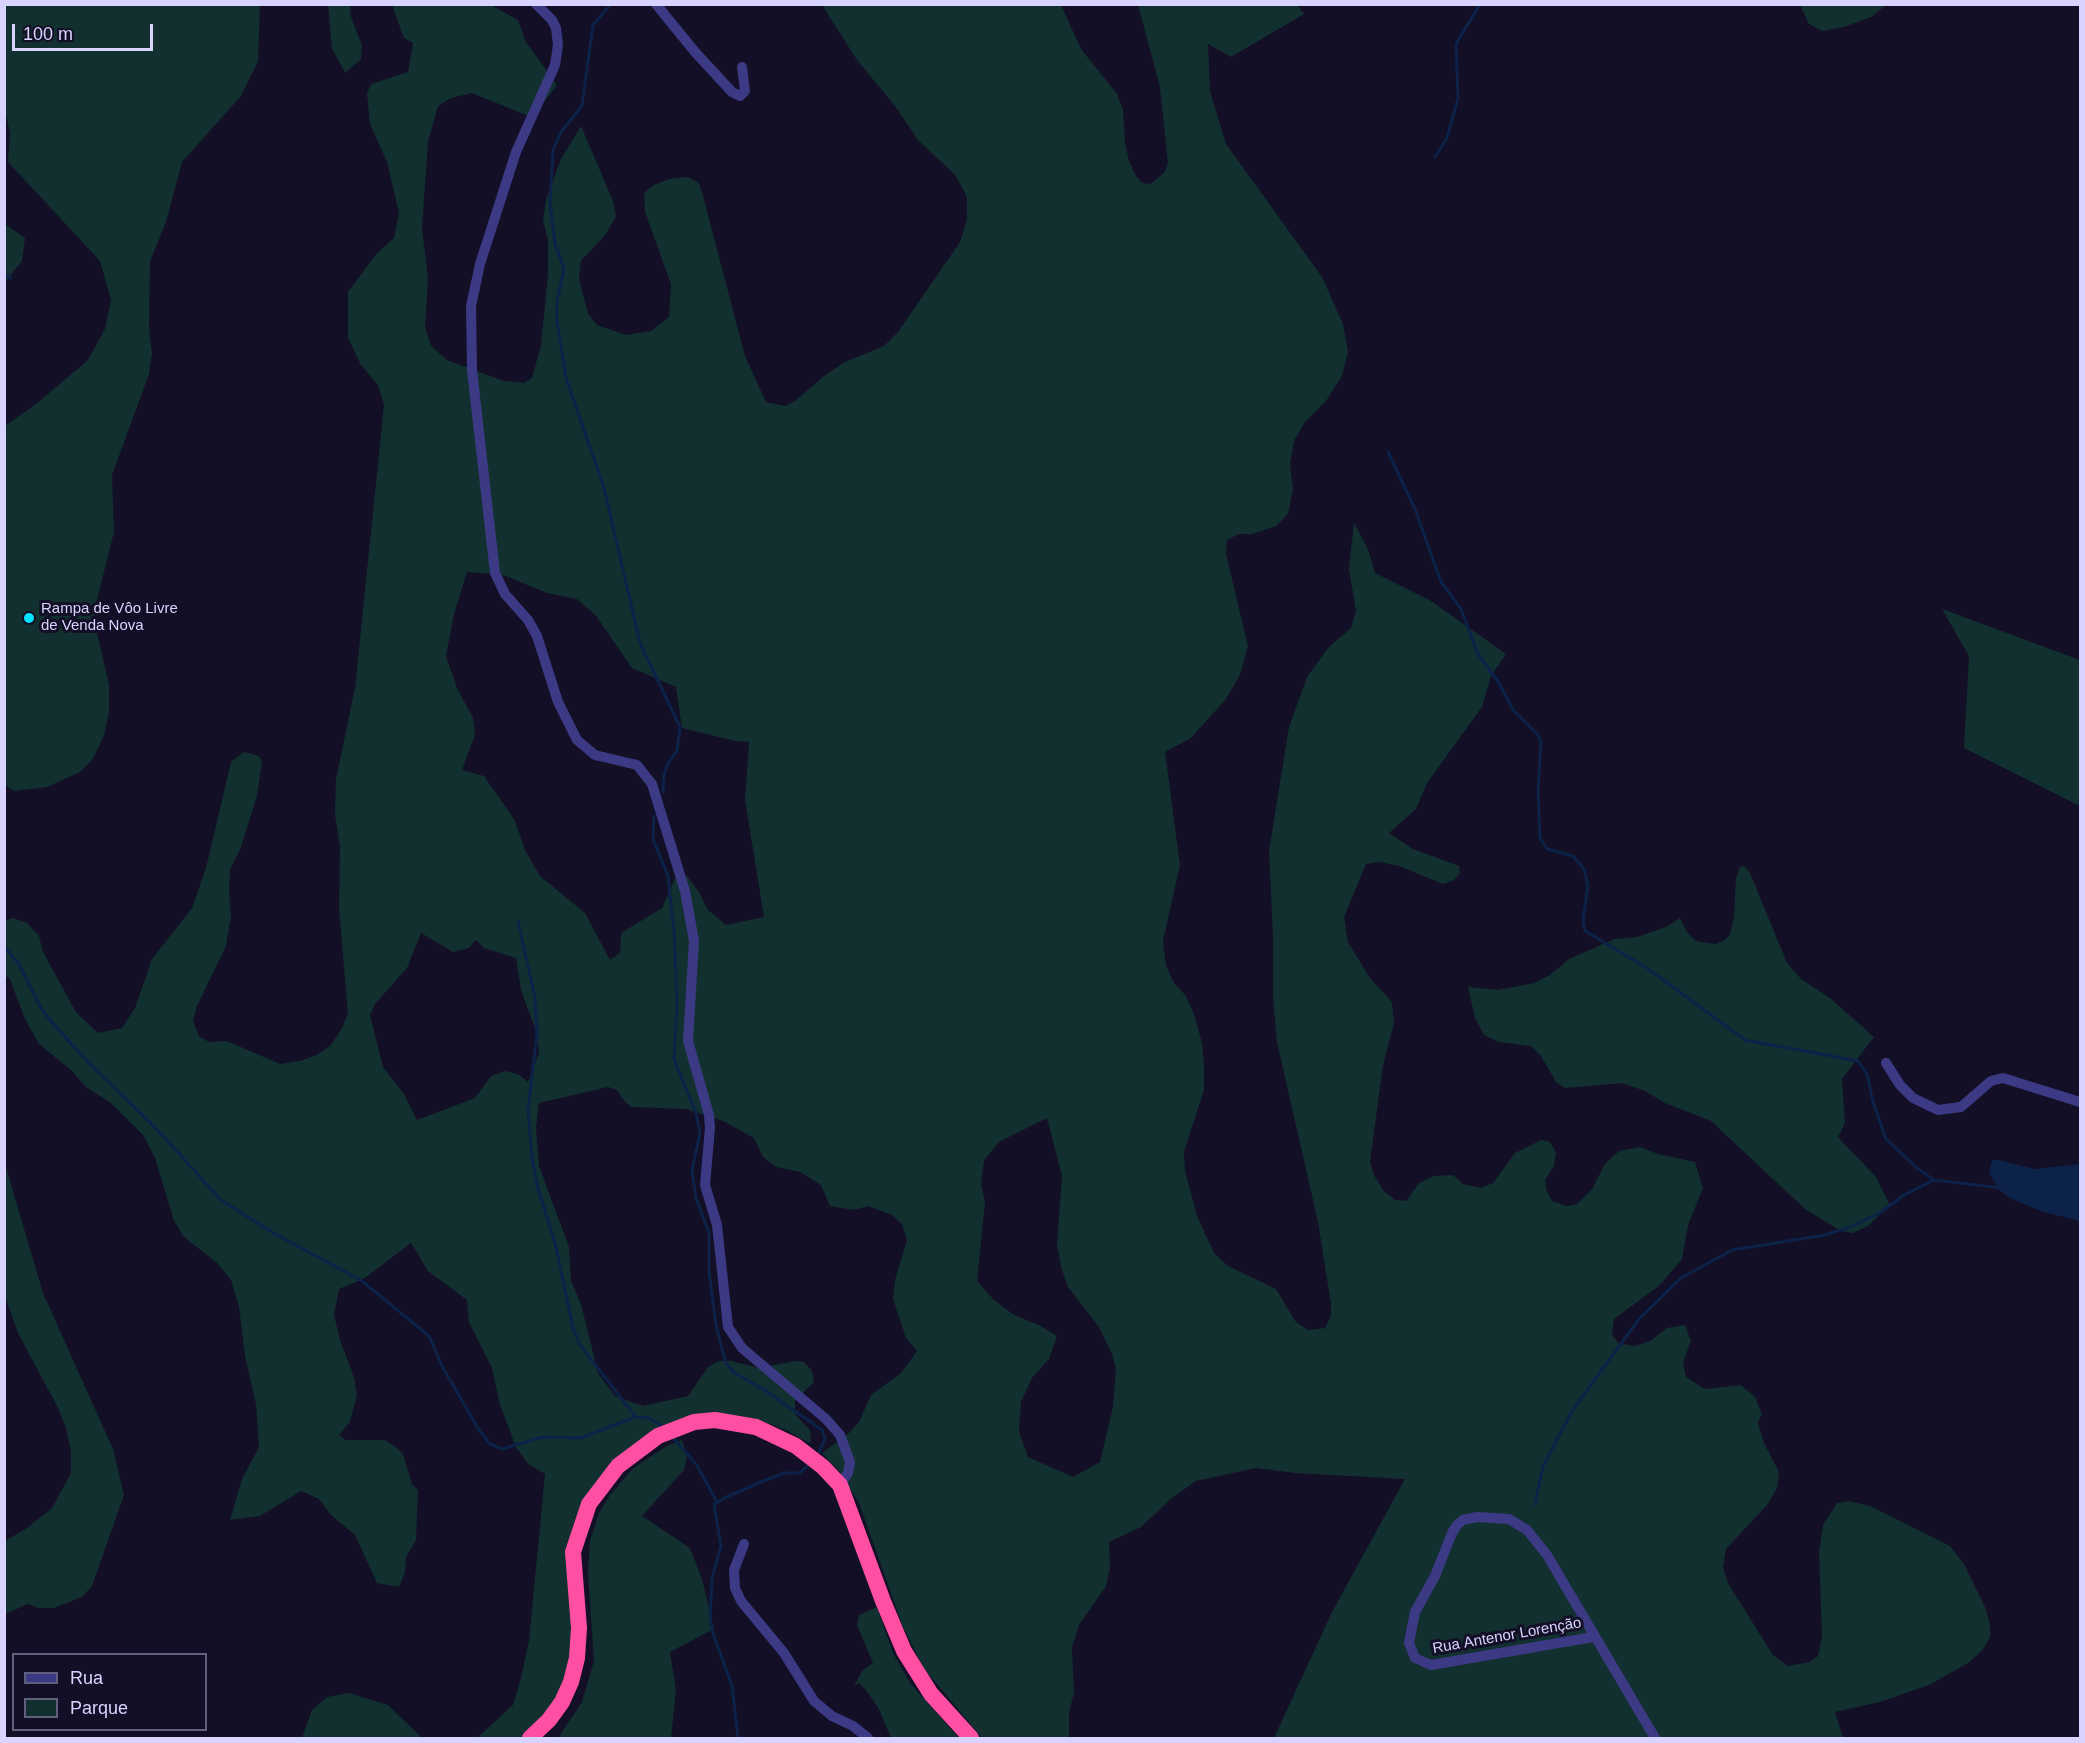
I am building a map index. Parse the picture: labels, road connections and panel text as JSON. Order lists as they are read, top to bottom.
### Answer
{
  "streets": {
    "street": ["Rua Antenor Lorenção"]
  },
  "places": ["Rampa de Vôo Livre de Venda Nova"],
  "legend": ["Rua", "Parque"],
  "scale_bar": "100 m"
}
